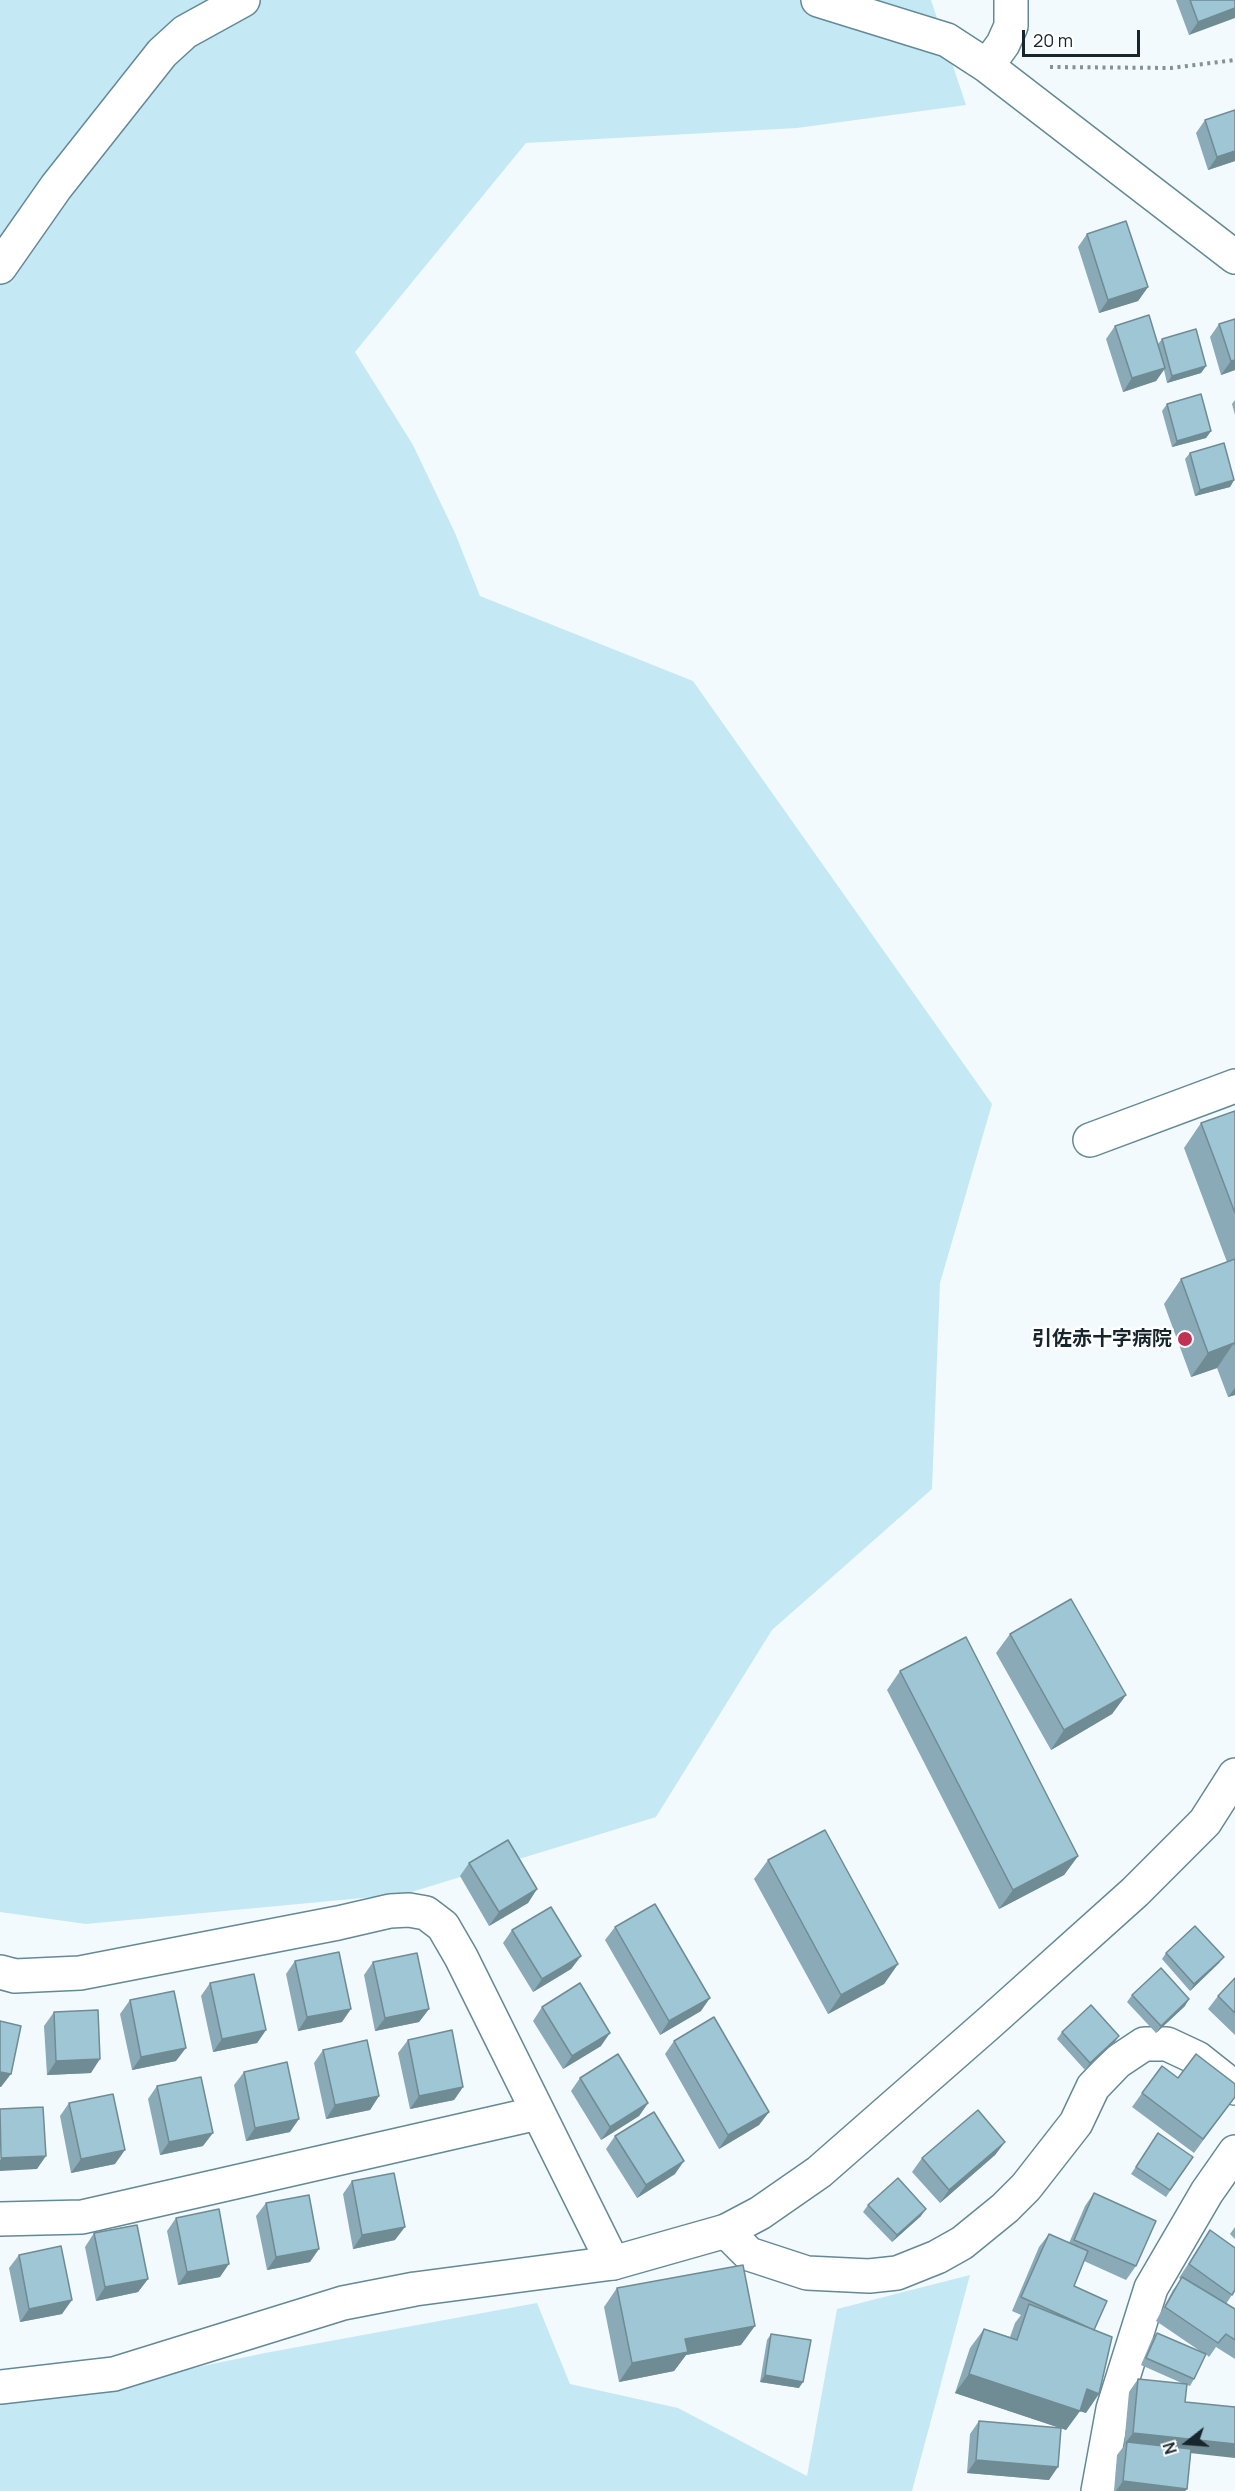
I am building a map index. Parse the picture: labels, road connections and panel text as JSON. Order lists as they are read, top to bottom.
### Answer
{
  "places": ["引佐赤十字病院"],
  "scale_bar": "20 m",
  "north": "left"
}
